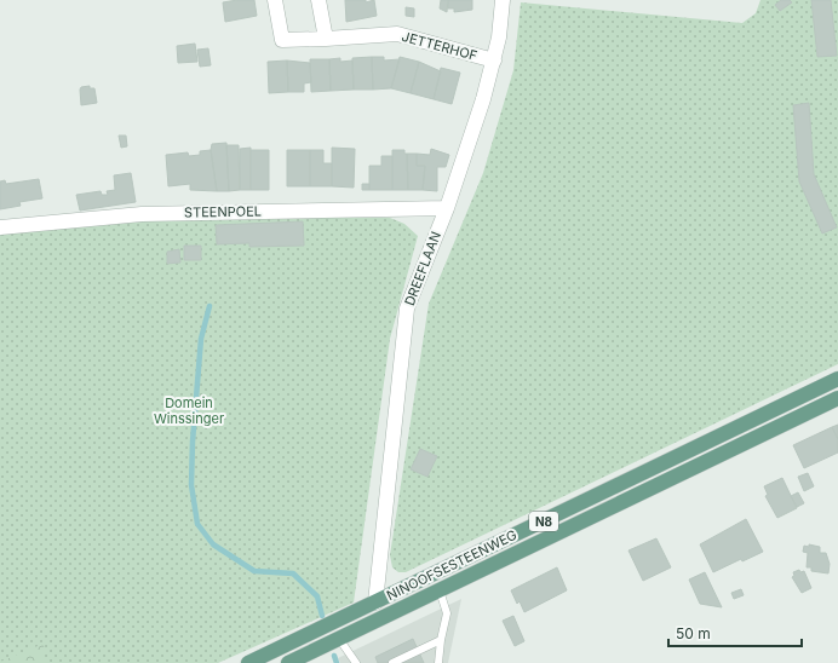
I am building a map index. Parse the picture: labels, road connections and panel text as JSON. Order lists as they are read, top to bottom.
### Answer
{
  "streets": {
    "main road": ["N8", "NINOOFSESTEENWEG"],
    "street": ["JETTERHOF", "STEENPOEL", "DREEFLAAN"]
  },
  "crossings": [
    ["JETTERHOF", "DREEFLAAN"],
    ["STEENPOEL", "DREEFLAAN"],
    ["DREEFLAAN", "NINOOFSESTEENWEG"]
  ],
  "parks": ["Domein Winssinger"],
  "scale_bar": "50 m"
}
